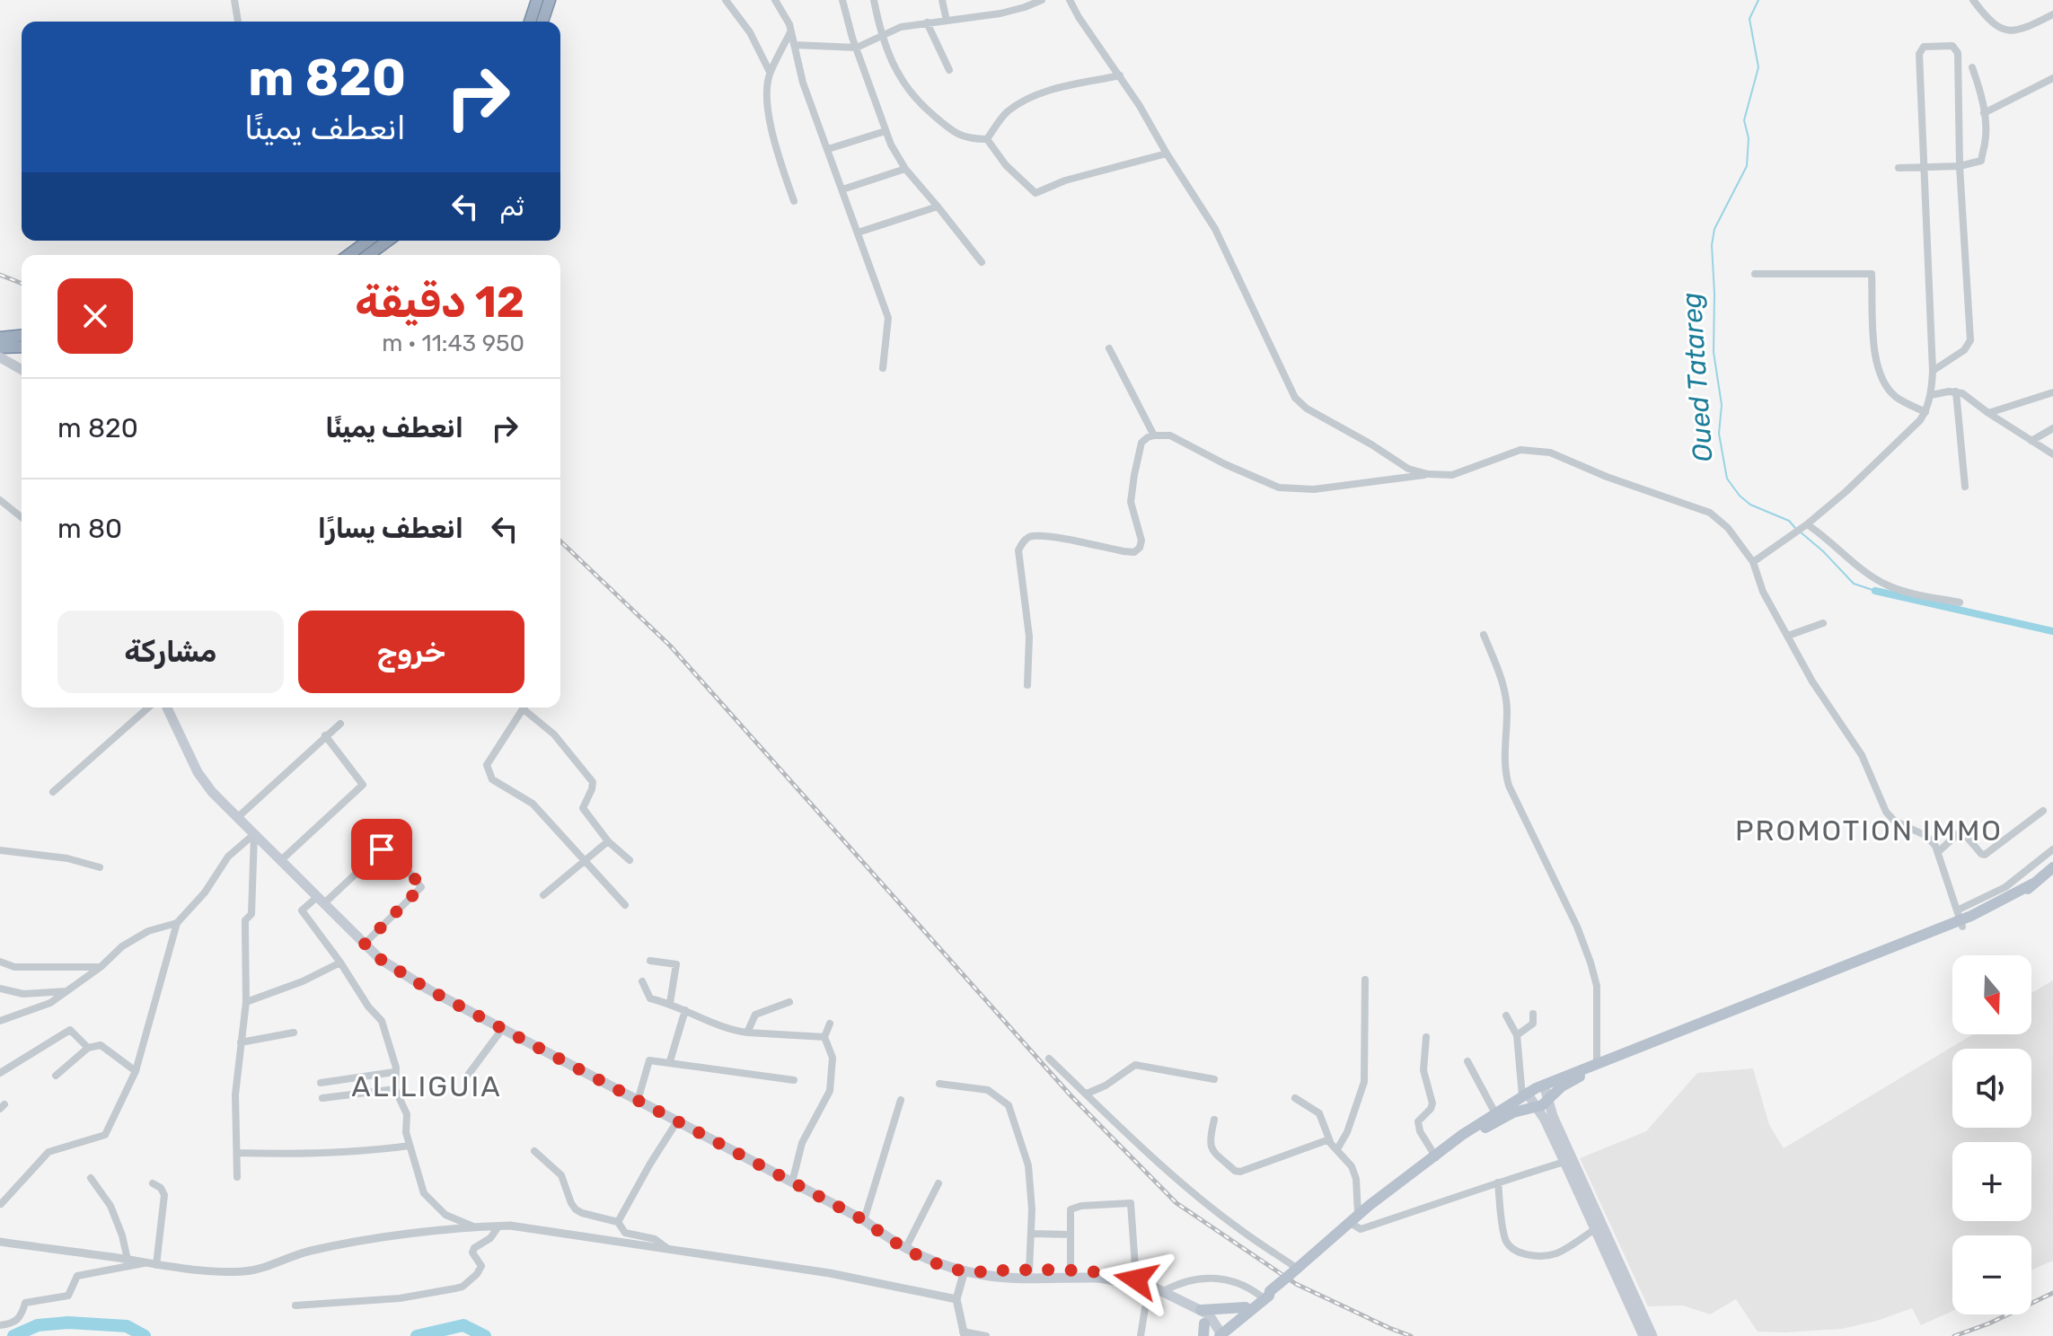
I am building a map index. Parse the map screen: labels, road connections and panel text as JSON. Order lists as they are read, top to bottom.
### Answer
{
  "districts": ["PROMOTION IMMO", "ALILIGUIA"],
  "water": ["Oued Tatareg"],
  "north": "bottom",
  "page": {
    "turn": ["820 m", "انعطف يمينًا"],
    "then": "ثم",
    "heading": ["12 دقيقة", "950 m · 11:43"],
    "list": [
      {
        "name": "انعطف يمينًا",
        "value": "820 m"
      },
      {
        "name": "انعطف يسارًا",
        "value": "80 m"
      }
    ],
    "buttons": ["خروج", "مشاركة"],
    "map_buttons": ["+", "−"]
  }
}
